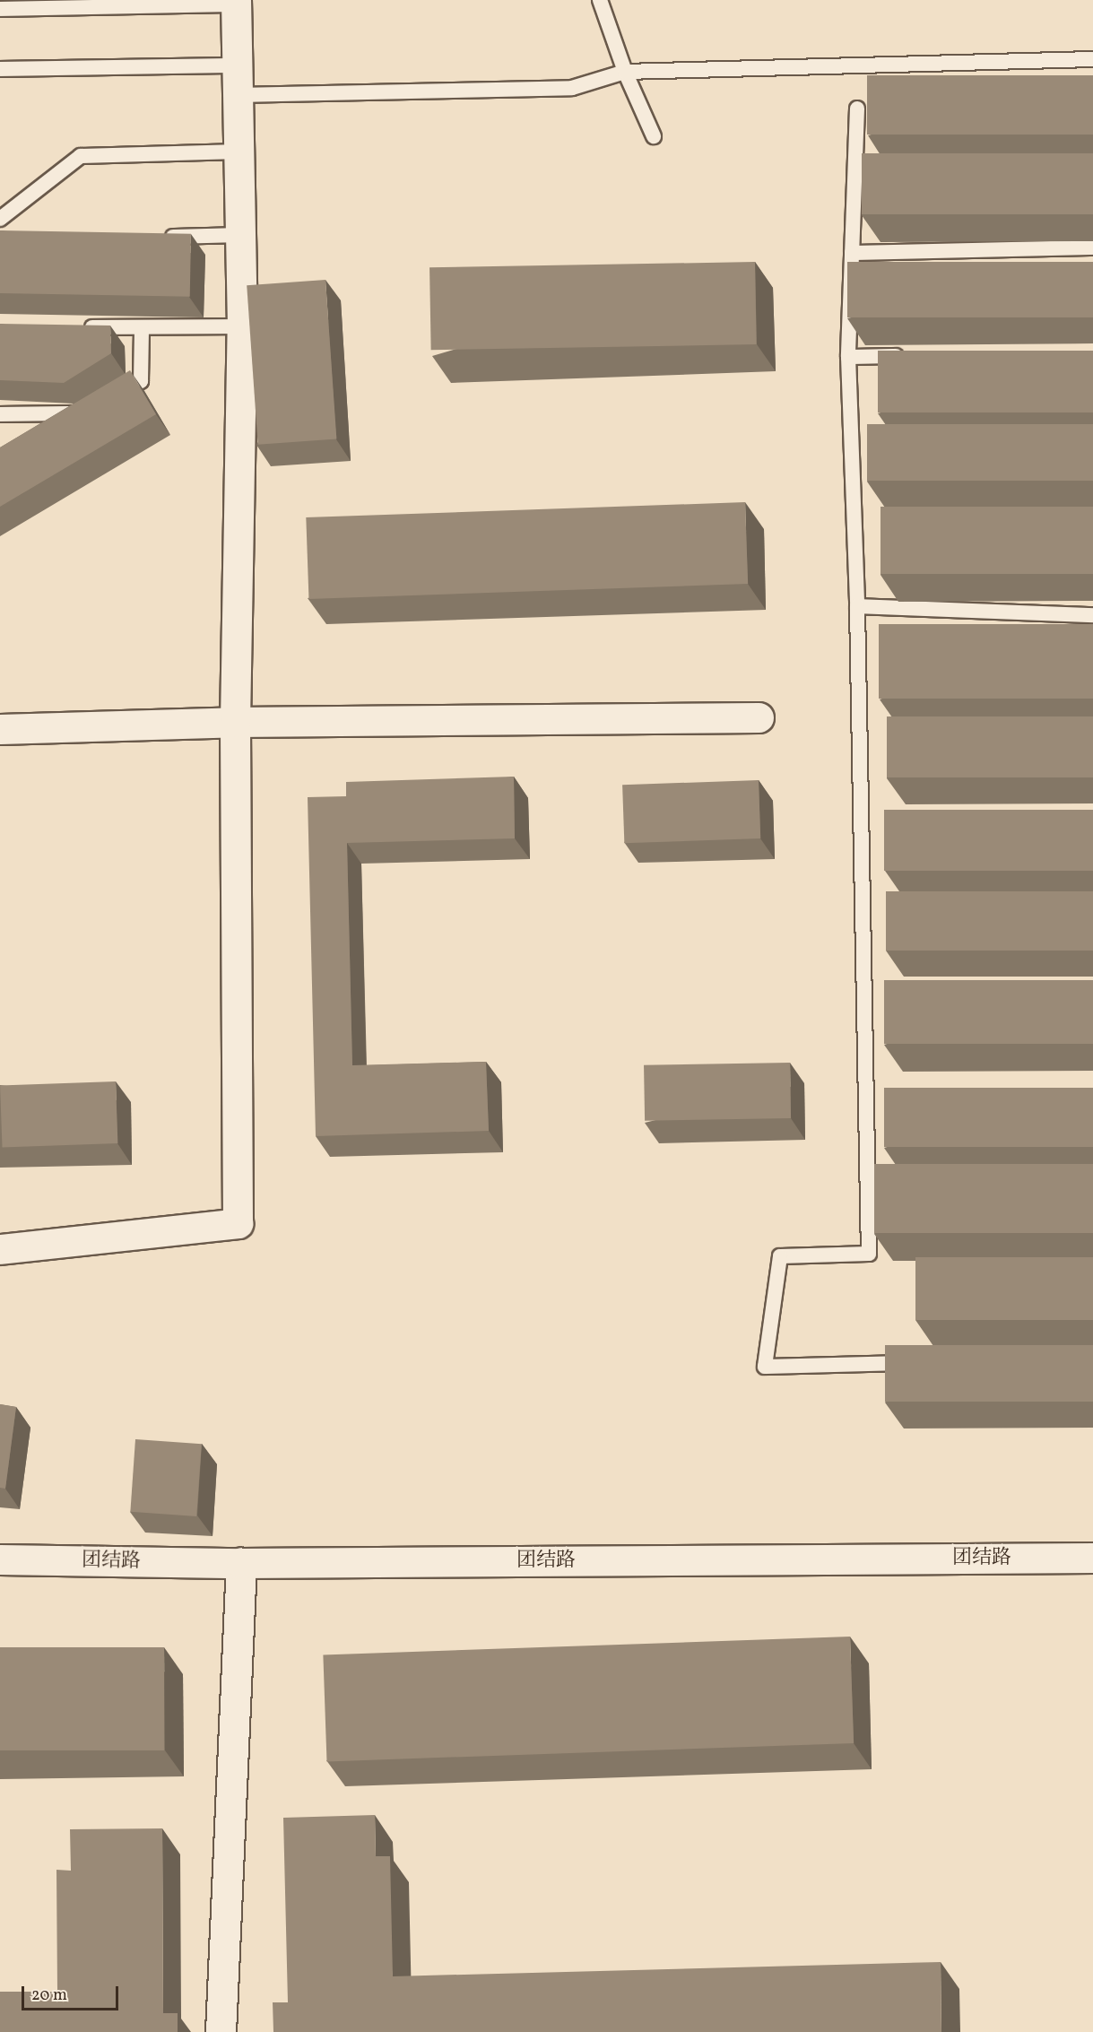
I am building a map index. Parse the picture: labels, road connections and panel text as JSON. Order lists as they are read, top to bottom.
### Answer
{
  "streets": {
    "street": ["团结路"]
  },
  "scale_bar": "20 m"
}
